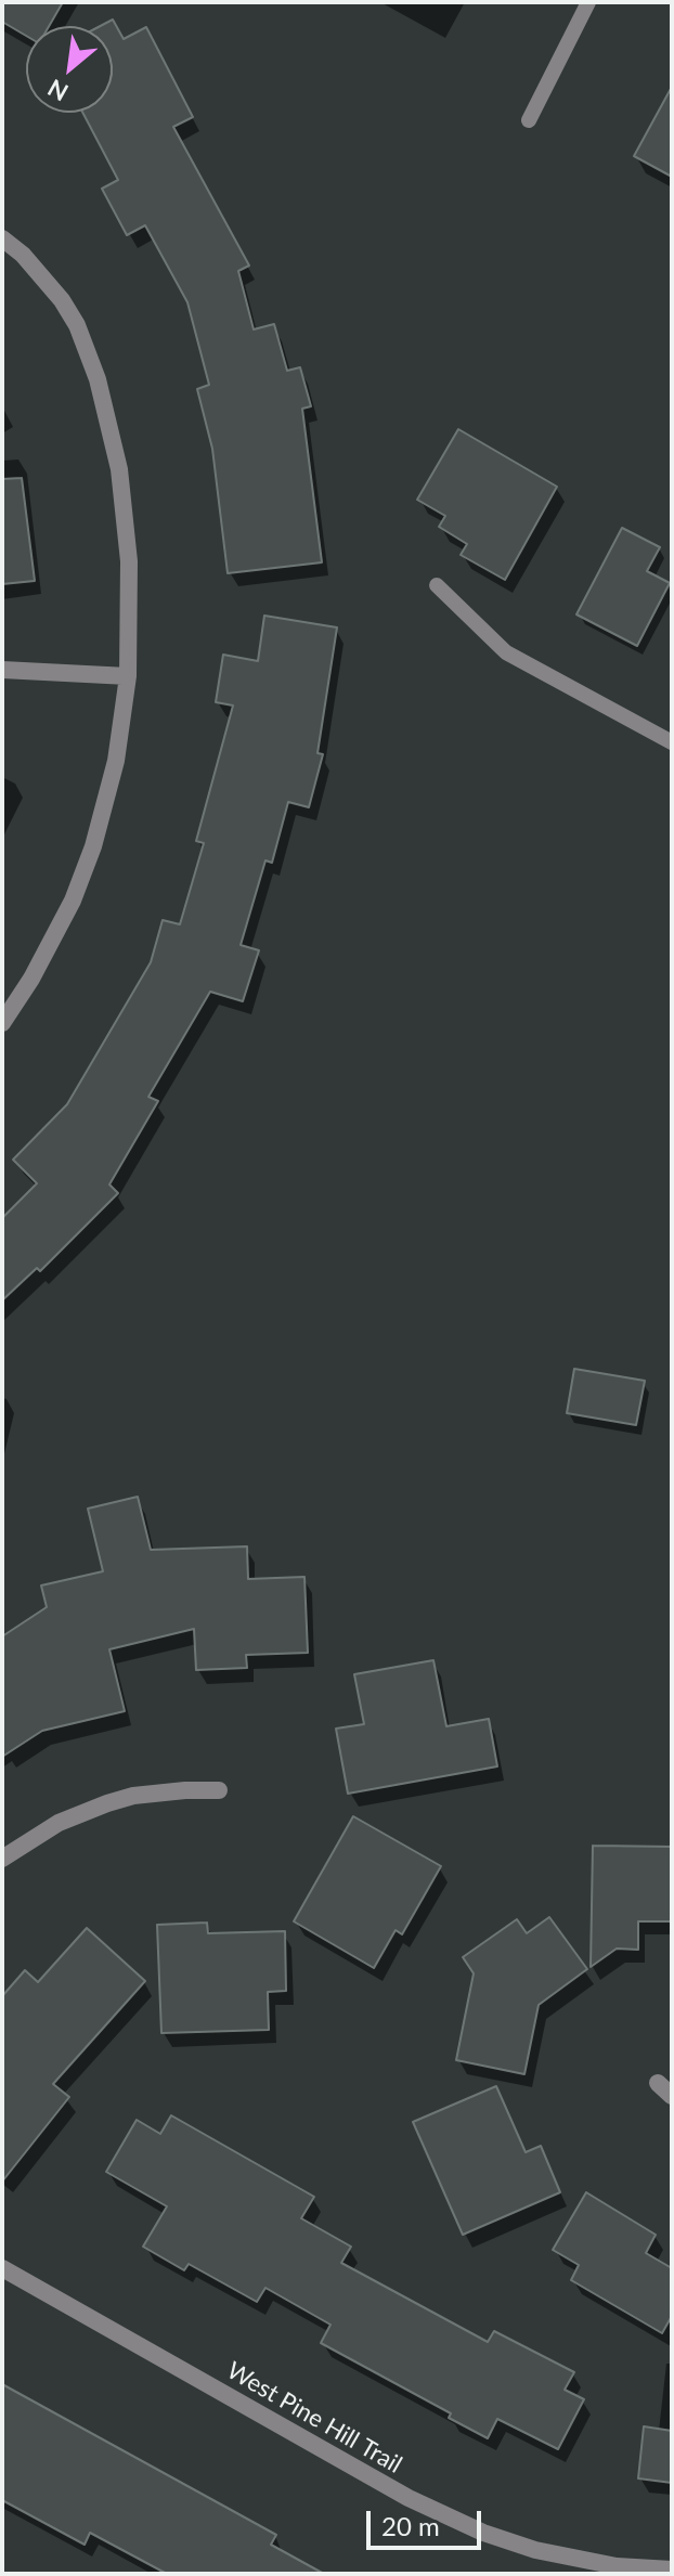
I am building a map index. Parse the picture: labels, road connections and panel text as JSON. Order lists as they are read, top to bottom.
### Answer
{
  "streets": {
    "street": ["West Pine Hill Trail"]
  },
  "scale_bar": "20 m",
  "north": "bottom left"
}
